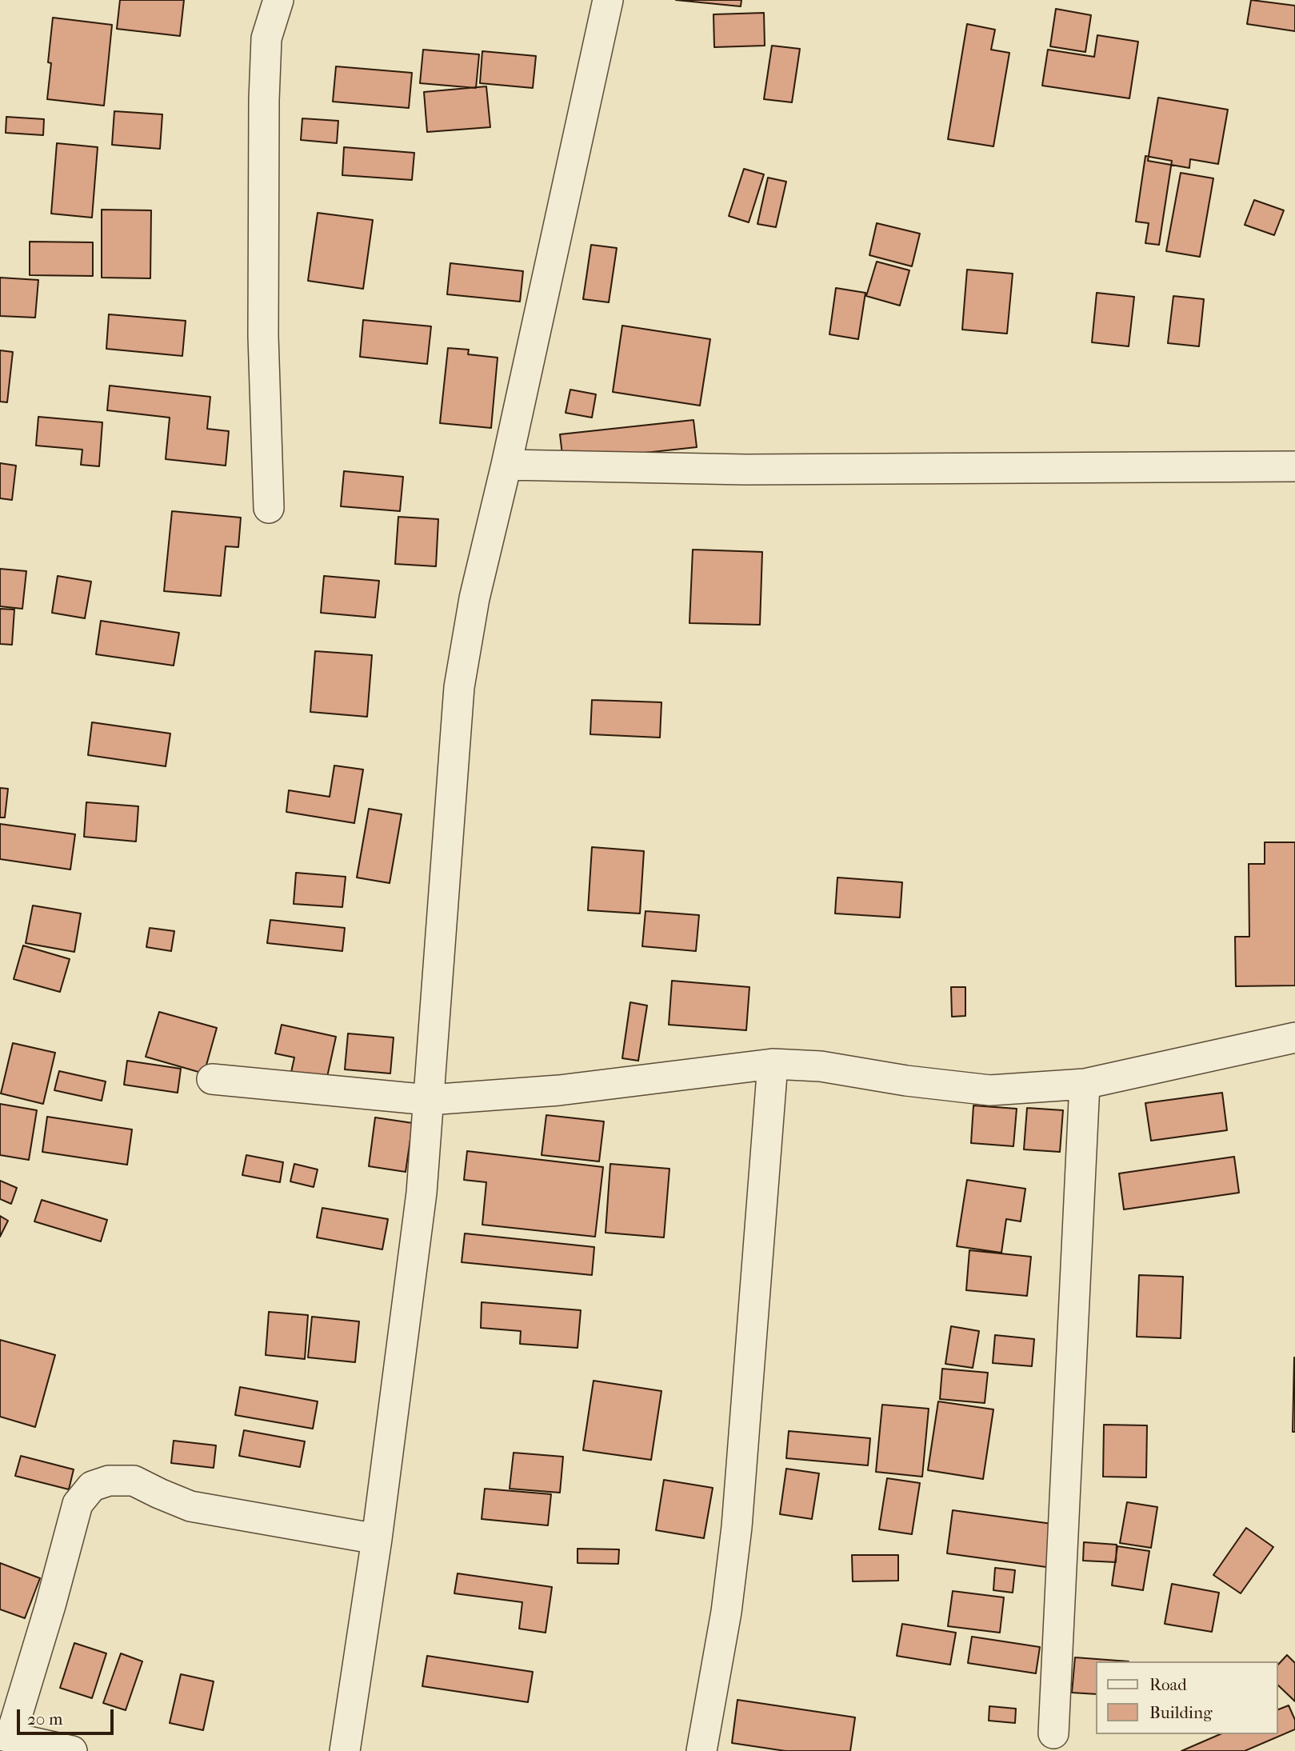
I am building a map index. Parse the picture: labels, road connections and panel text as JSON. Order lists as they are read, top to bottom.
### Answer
{
  "legend": ["Road", "Building"],
  "scale_bar": "20 m"
}
